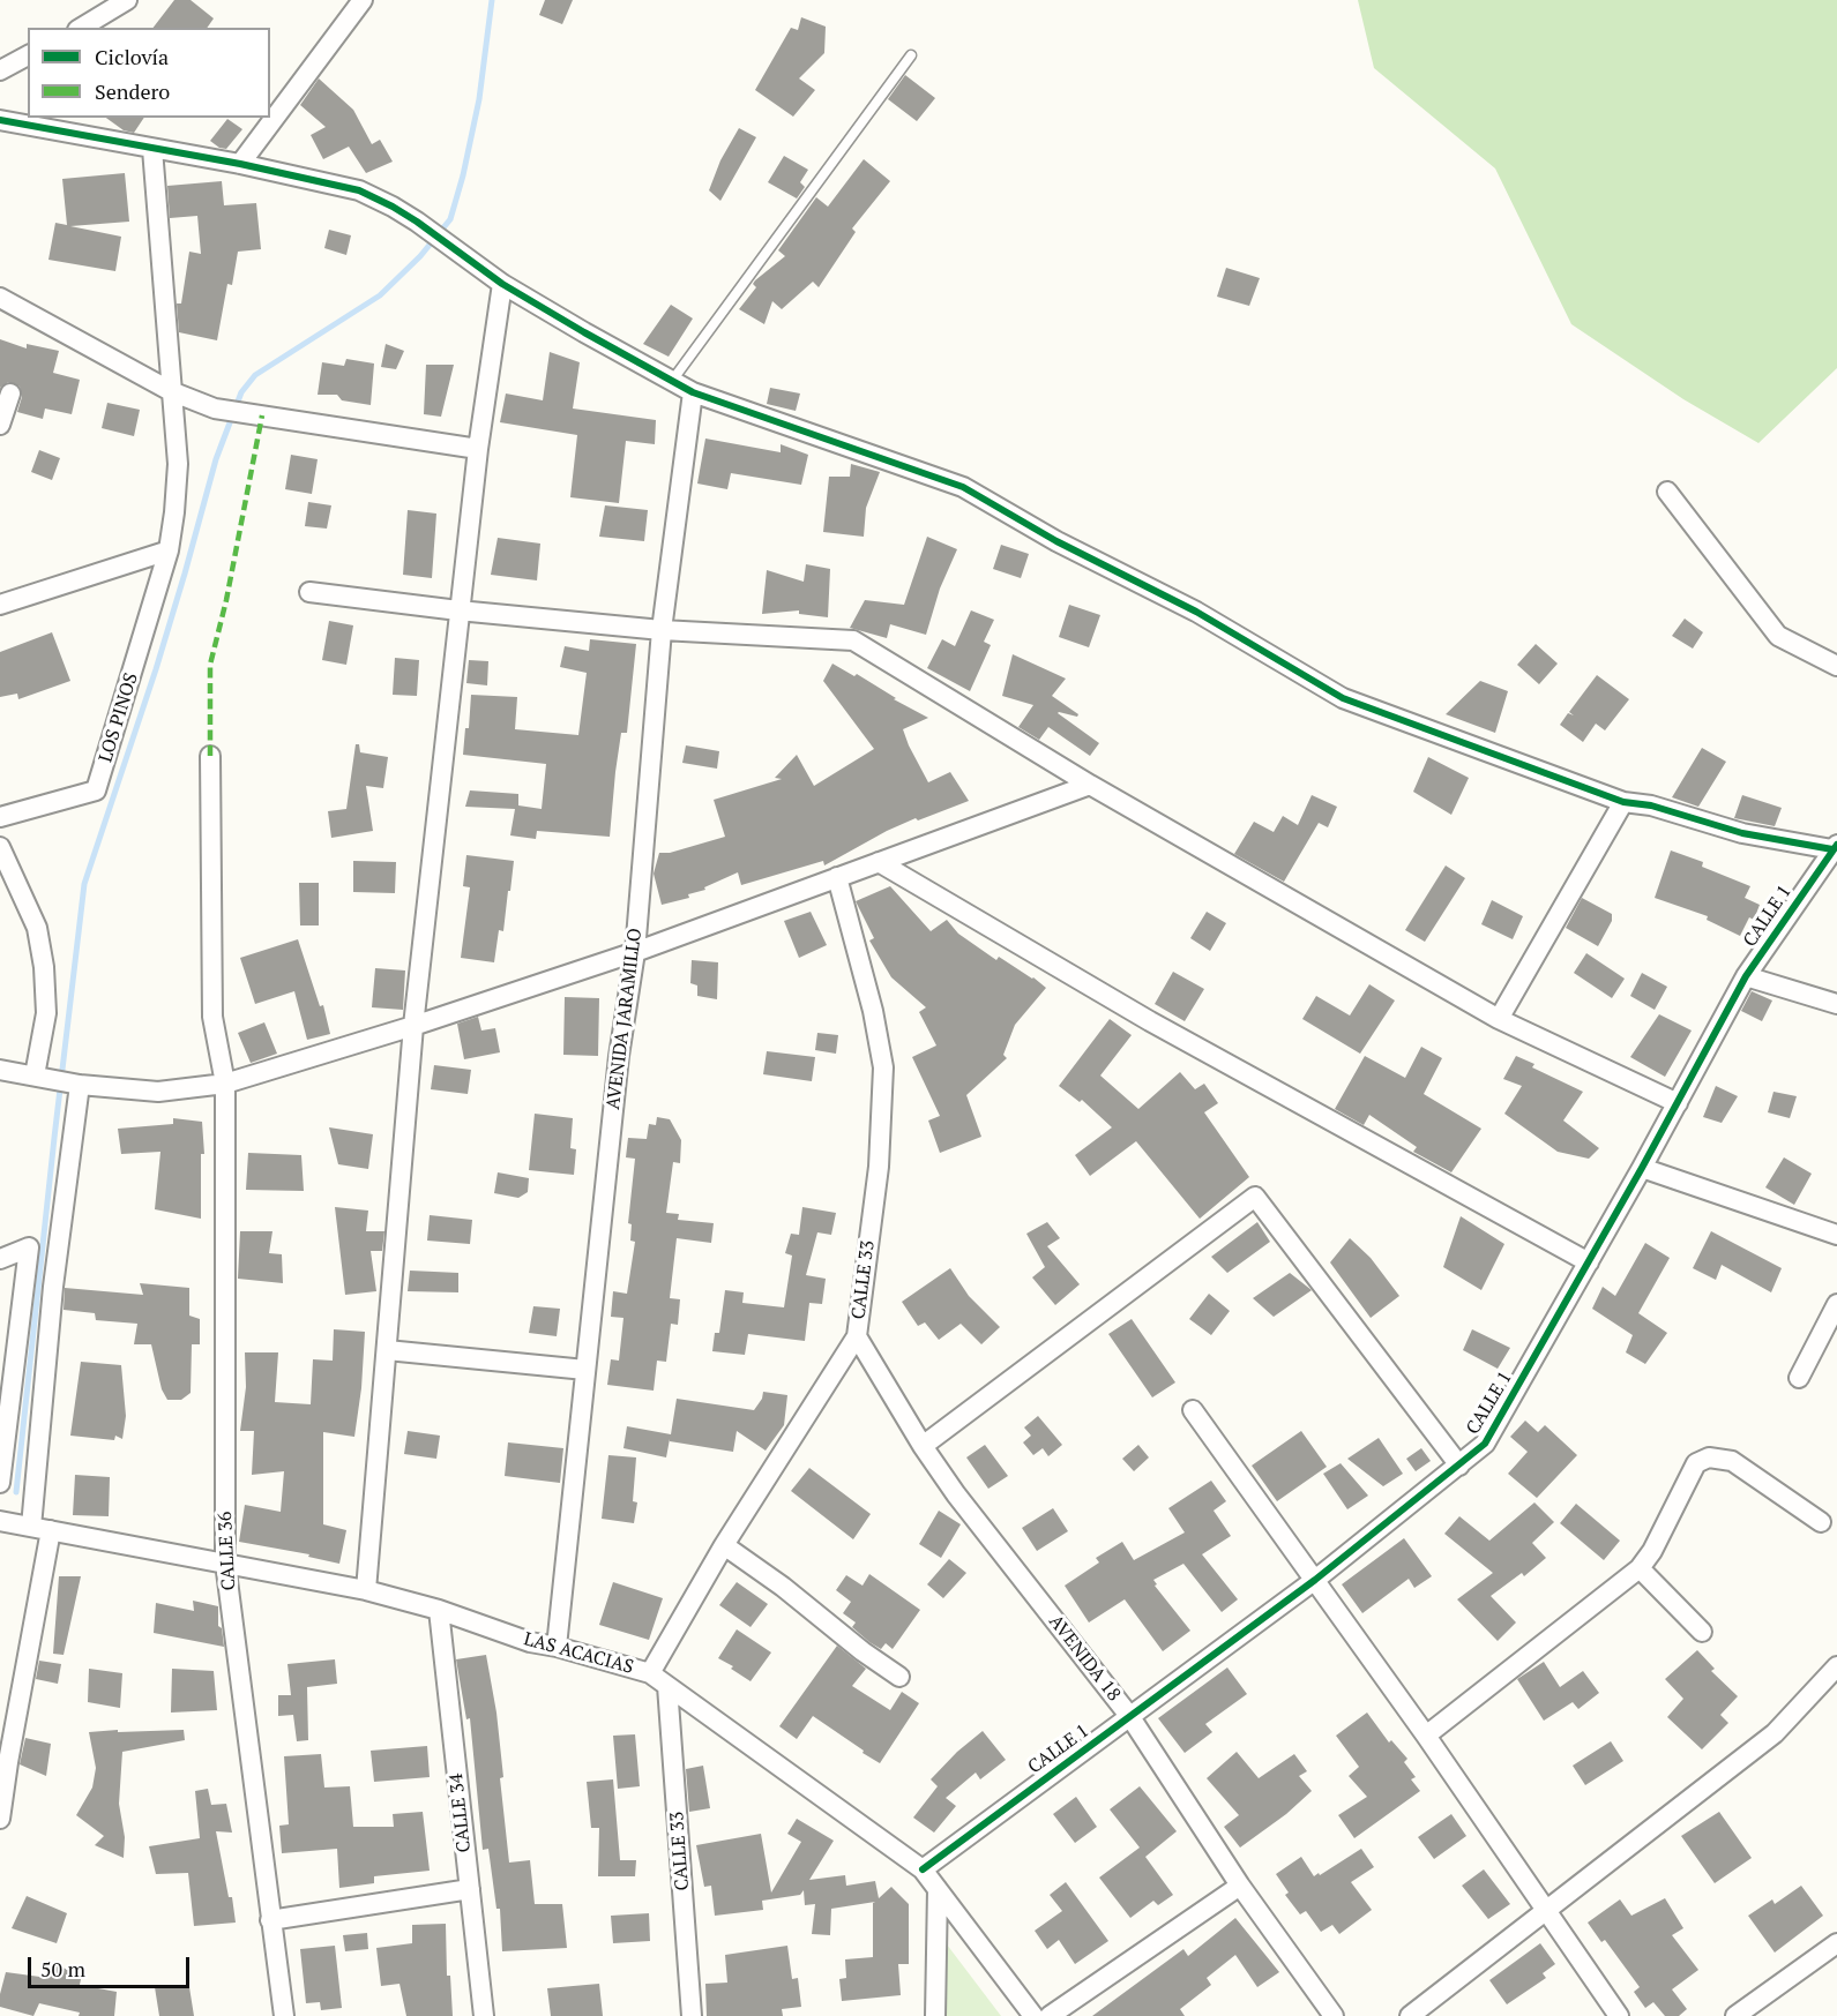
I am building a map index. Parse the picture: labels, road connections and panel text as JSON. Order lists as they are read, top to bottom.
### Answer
{
  "streets": {
    "street": [
      "LOS PINOS",
      "CALLE 1",
      "AVENIDA JARAMILLO",
      "CALLE 33",
      "CALLE 36",
      "LAS ACACIAS",
      "AVENIDA 18",
      "CALLE 34"
    ]
  },
  "crossings": [
    ["CALLE 1", "LAS ACACIAS"],
    ["CALLE 1", "AVENIDA 18"],
    ["AVENIDA JARAMILLO", "LAS ACACIAS"],
    ["CALLE 33", "LAS ACACIAS"],
    ["CALLE 33", "AVENIDA 18"],
    ["CALLE 36", "LAS ACACIAS"],
    ["LAS ACACIAS", "CALLE 34"]
  ],
  "legend": ["Ciclovía", "Sendero"],
  "scale_bar": "50 m"
}
